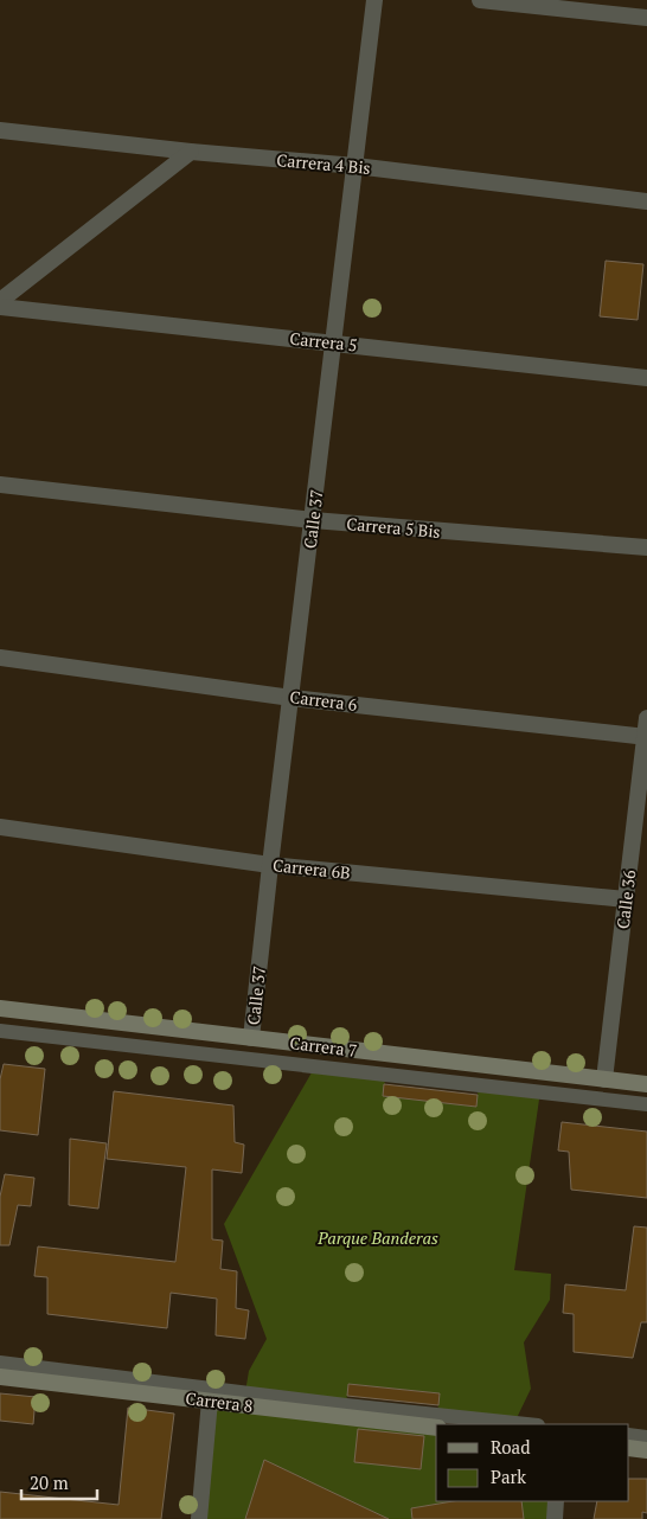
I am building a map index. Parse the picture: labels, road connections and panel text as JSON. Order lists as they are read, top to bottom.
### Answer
{
  "streets": {
    "main road": ["Carrera 7", "Carrera 8"],
    "street": [
      "Carrera 4 Bis",
      "Carrera 5",
      "Calle 37",
      "Carrera 5 Bis",
      "Carrera 6",
      "Carrera 6B",
      "Calle 36"
    ]
  },
  "crossings": [
    ["Carrera 4 Bis", "Calle 37"],
    ["Carrera 5", "Calle 37"],
    ["Calle 37", "Carrera 5 Bis"],
    ["Calle 37", "Carrera 6"],
    ["Calle 37", "Carrera 6B"],
    ["Calle 37", "Carrera 7"],
    ["Carrera 6", "Calle 36"],
    ["Carrera 6B", "Calle 36"],
    ["Calle 36", "Carrera 7"]
  ],
  "parks": ["Parque Banderas"],
  "legend": ["Road", "Park"],
  "scale_bar": "20 m"
}
